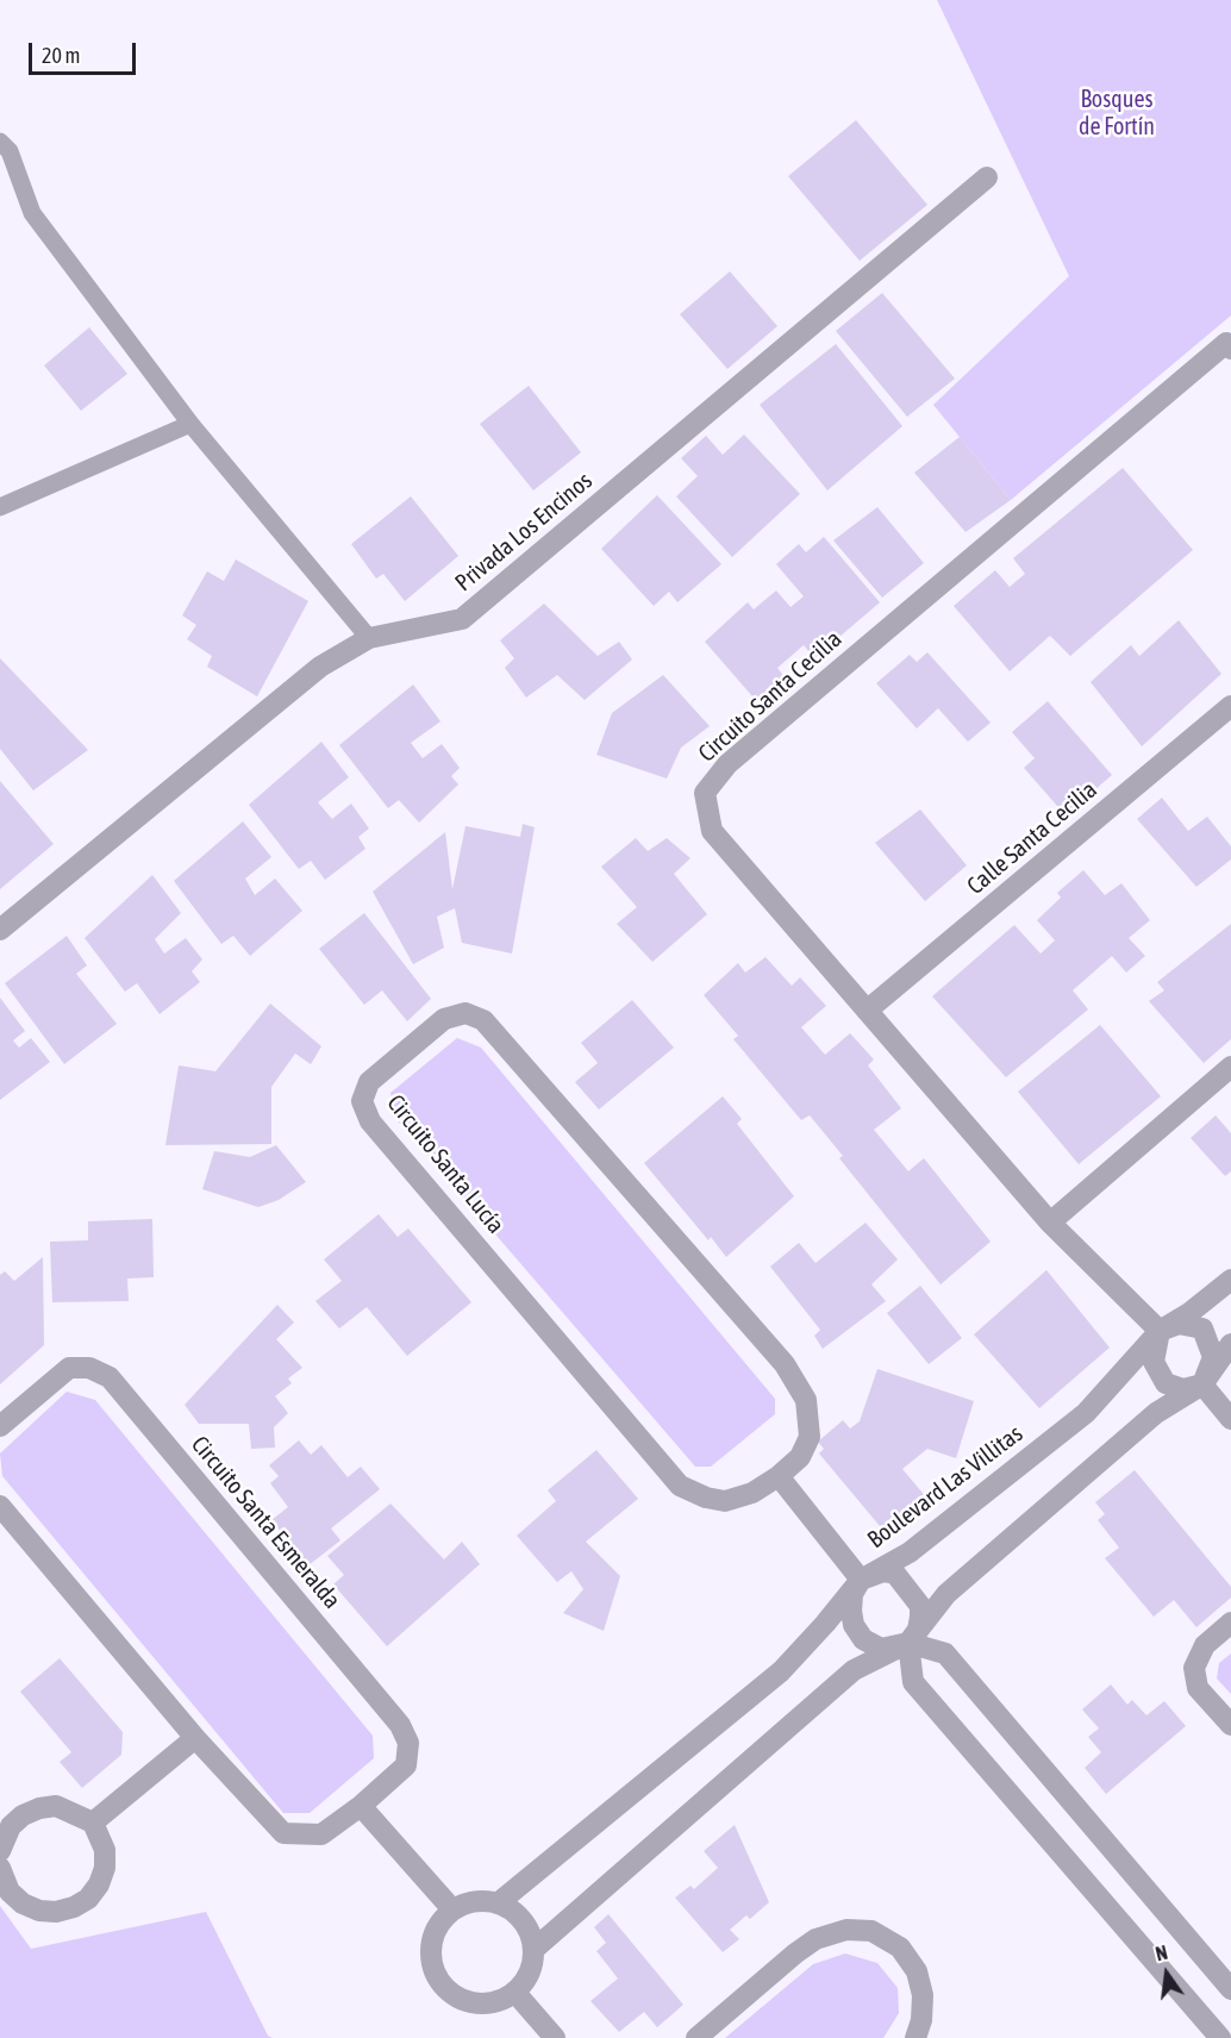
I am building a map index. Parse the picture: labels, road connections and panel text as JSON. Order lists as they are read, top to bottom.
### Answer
{
  "streets": {
    "street": [
      "Privada Los Encinos",
      "Circuito Santa Cecilia",
      "Calle Santa Cecilia",
      "Circuito Santa Lucía",
      "Boulevard Las Villitas",
      "Circuito Santa Esmeralda"
    ]
  },
  "crossings": [
    ["Circuito Santa Cecilia", "Calle Santa Cecilia"],
    ["Circuito Santa Cecilia", "Boulevard Las Villitas"]
  ],
  "parks": ["Bosques de Fortín"],
  "scale_bar": "20 m",
  "north": "top"
}
